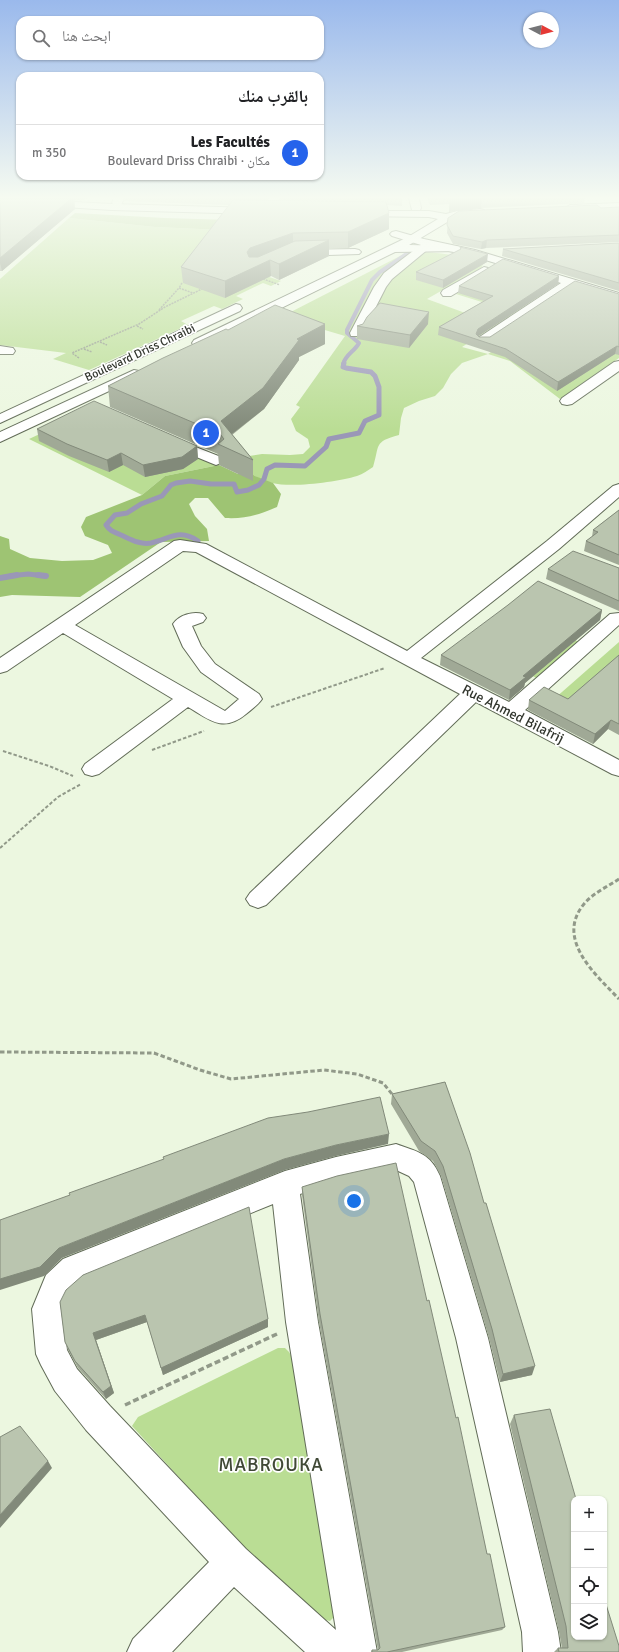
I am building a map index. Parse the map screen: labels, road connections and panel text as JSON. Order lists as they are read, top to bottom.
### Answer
{
  "streets": {
    "street": ["Boulevard Driss Chraibi", "Rue Ahmed Bilafrij"]
  },
  "districts": ["MABROUKA"],
  "north": "right",
  "page": {
    "search": "ابحث هنا",
    "heading": "بالقرب منك",
    "list": [
      {
        "mark": "1",
        "name": "Les Facultés",
        "note": "مكان · Boulevard Driss Chraibi",
        "value": "350 m"
      }
    ],
    "pins": "1",
    "map_buttons": ["+", "−"]
  }
}
